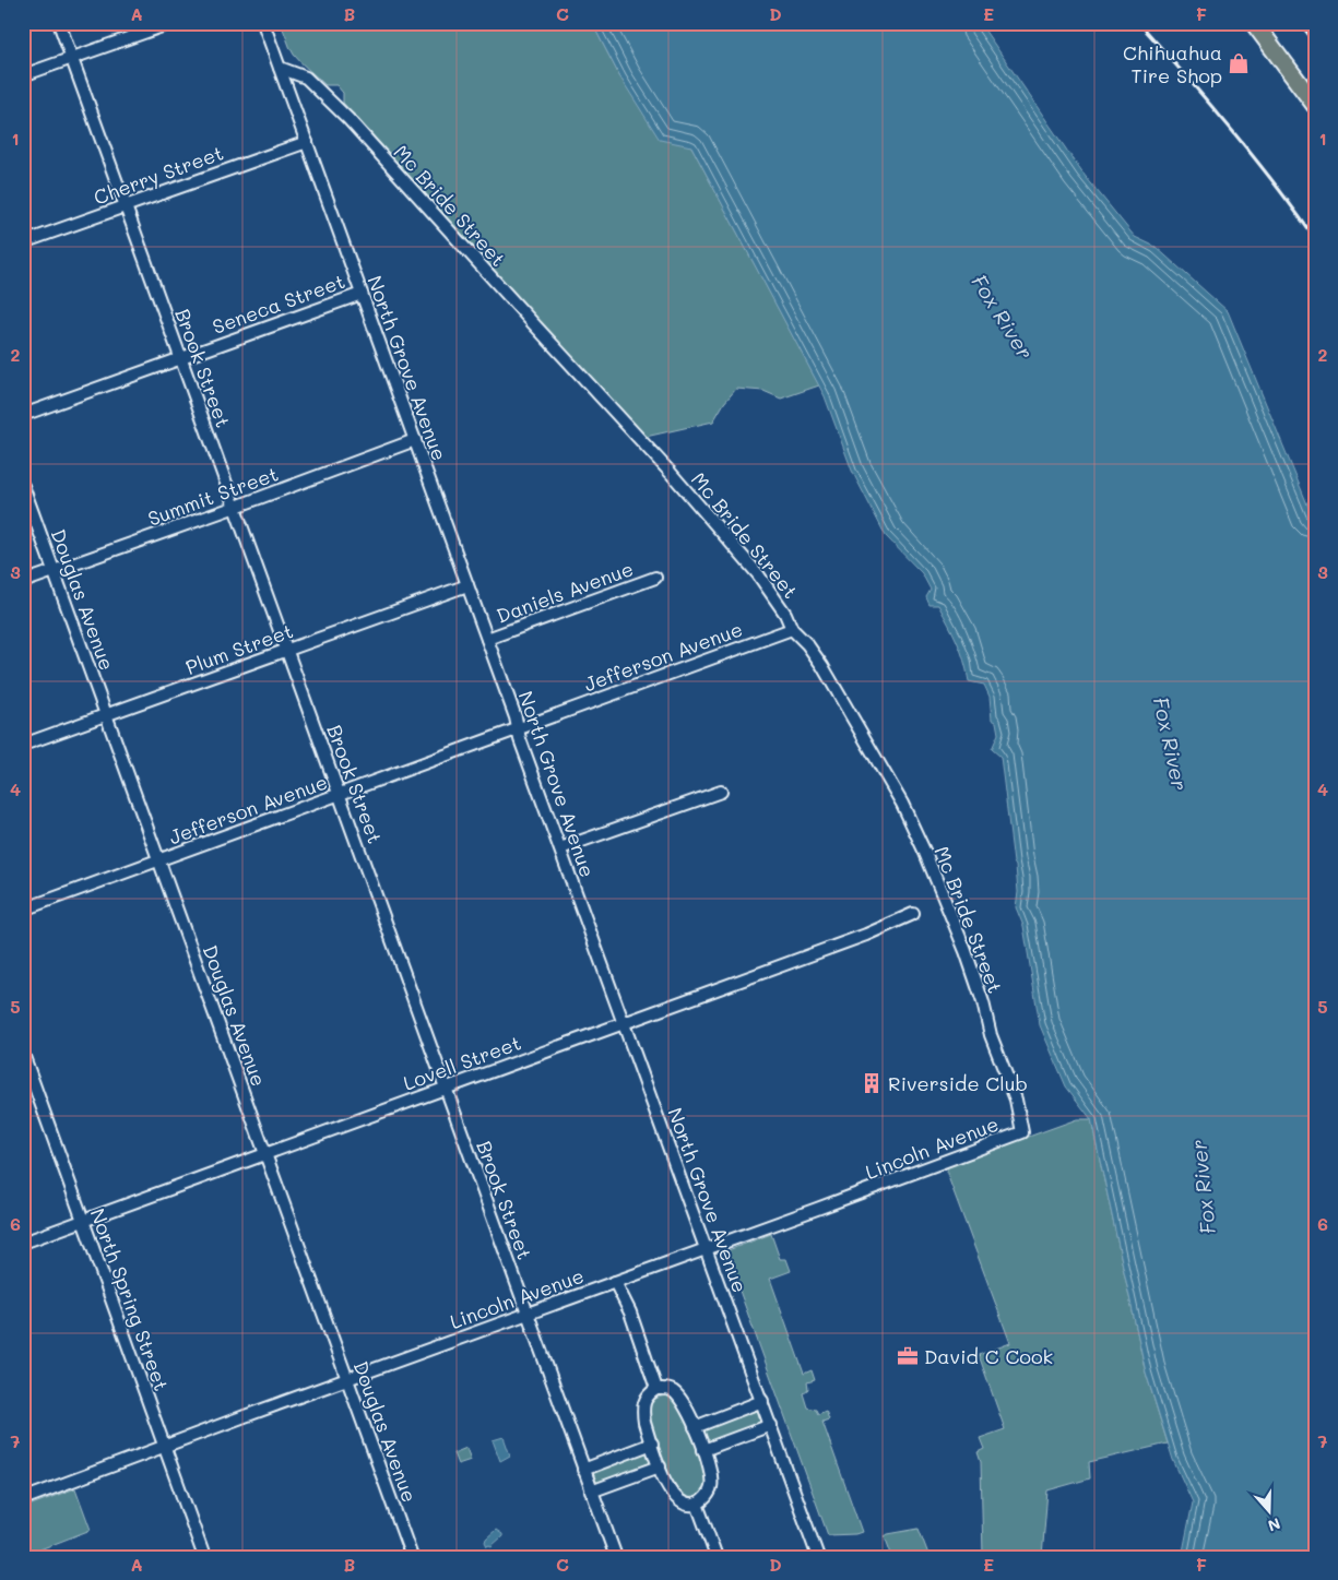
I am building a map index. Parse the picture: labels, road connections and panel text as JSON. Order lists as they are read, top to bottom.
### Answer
{
  "streets": {
    "street": [
      "Cherry Street",
      "Mc Bride Street",
      "Seneca Street",
      "Brook Street",
      "North Grove Avenue",
      "Summit Street",
      "Daniels Avenue",
      "Douglas Avenue",
      "Plum Street",
      "Jefferson Avenue",
      "Lovell Street",
      "Lincoln Avenue",
      "North Spring Street"
    ]
  },
  "crossings": [
    ["Cherry Street", "Brook Street"],
    ["Cherry Street", "North Grove Avenue"],
    ["Mc Bride Street", "North Grove Avenue"],
    ["Mc Bride Street", "Jefferson Avenue"],
    ["Mc Bride Street", "Lincoln Avenue"],
    ["Seneca Street", "Brook Street"],
    ["Seneca Street", "North Grove Avenue"],
    ["Brook Street", "Summit Street"],
    ["Brook Street", "Plum Street"],
    ["Brook Street", "Jefferson Avenue"],
    ["Brook Street", "Lovell Street"],
    ["Brook Street", "Lincoln Avenue"],
    ["North Grove Avenue", "Summit Street"],
    ["North Grove Avenue", "Daniels Avenue"],
    ["North Grove Avenue", "Plum Street"],
    ["North Grove Avenue", "Jefferson Avenue"],
    ["North Grove Avenue", "Lovell Street"],
    ["North Grove Avenue", "Lincoln Avenue"],
    ["Summit Street", "Douglas Avenue"],
    ["Douglas Avenue", "Plum Street"],
    ["Douglas Avenue", "Jefferson Avenue"],
    ["Douglas Avenue", "Lovell Street"],
    ["Douglas Avenue", "Lincoln Avenue"],
    ["Lovell Street", "North Spring Street"],
    ["Lincoln Avenue", "North Spring Street"]
  ],
  "water": ["Fox River"],
  "places": {
    "shop": ["Chihuahua Tire Shop"],
    "building": ["Riverside Club"],
    "office": ["David C Cook"]
  },
  "north": "bottom",
  "grid": {
    "columns": [
      "A",
      "B",
      "C",
      "D",
      "E",
      "F"
    ],
    "rows": [
      "1",
      "2",
      "3",
      "4",
      "5",
      "6",
      "7"
    ]
  }
}
